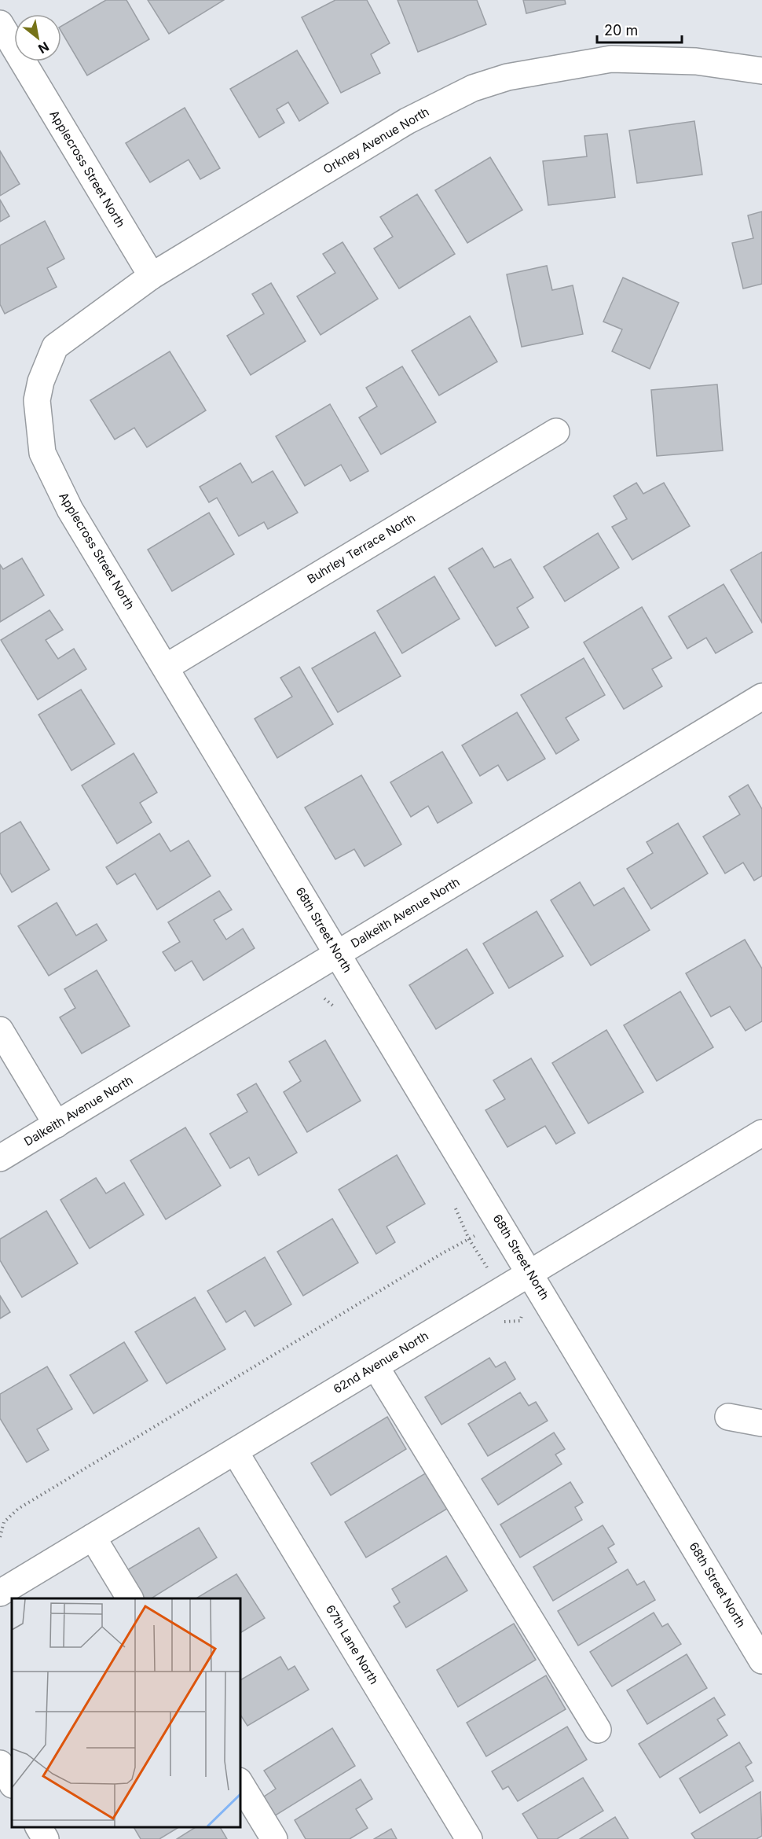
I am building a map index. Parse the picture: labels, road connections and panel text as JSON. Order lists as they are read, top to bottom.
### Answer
{
  "streets": {
    "street": [
      "Orkney Avenue North",
      "Applecross Street North",
      "Buhrley Terrace North",
      "Dalkeith Avenue North",
      "68th Street North",
      "62nd Avenue North",
      "67th Lane North"
    ]
  },
  "crossings": [
    ["Orkney Avenue North", "Applecross Street North"],
    ["Applecross Street North", "Buhrley Terrace North"],
    ["Applecross Street North", "68th Street North"],
    ["Dalkeith Avenue North", "68th Street North"],
    ["68th Street North", "62nd Avenue North"],
    ["62nd Avenue North", "67th Lane North"]
  ],
  "scale_bar": "20 m",
  "north": "bottom right"
}
